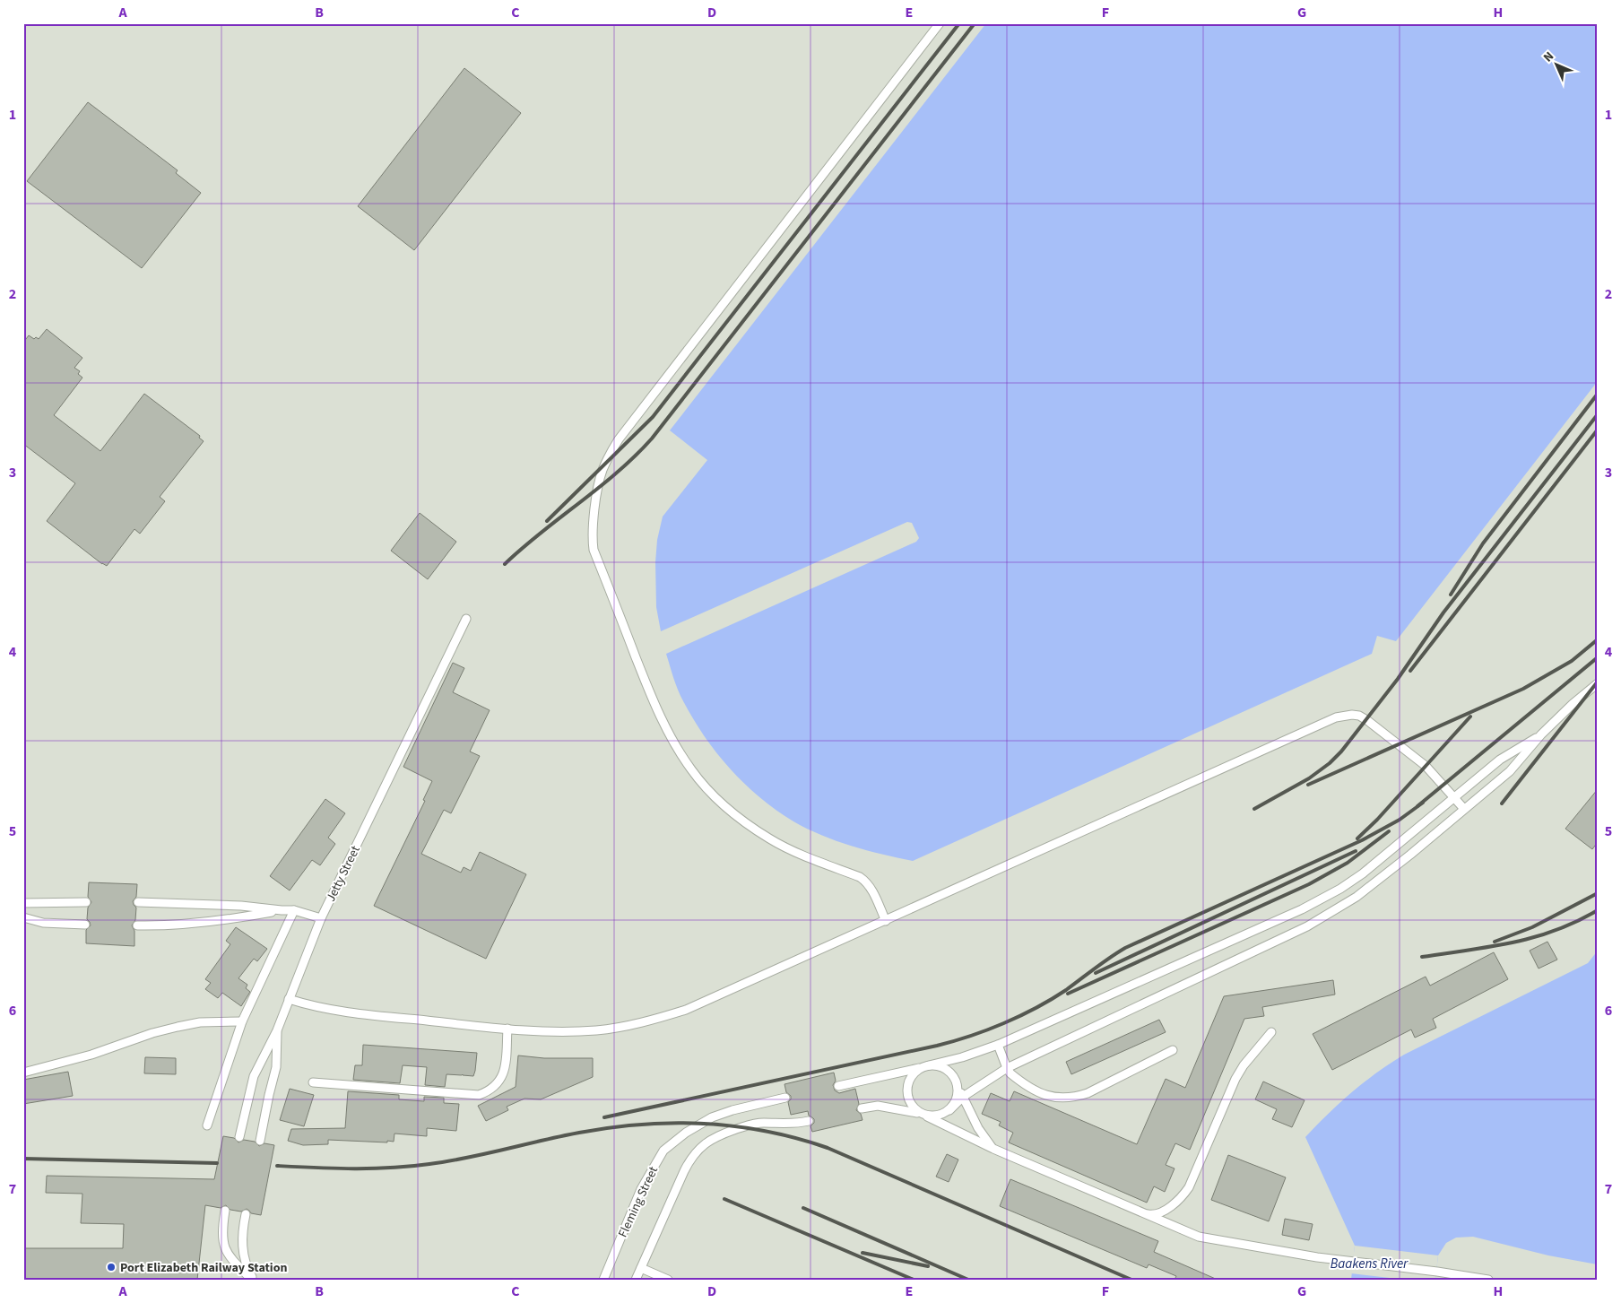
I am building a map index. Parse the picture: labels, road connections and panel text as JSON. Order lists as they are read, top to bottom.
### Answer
{
  "streets": {
    "lane": ["Jetty Street", "Fleming Street"]
  },
  "water": ["Baakens River"],
  "places": ["Port Elizabeth Railway Station"],
  "north": "top left",
  "grid": {
    "columns": [
      "A",
      "B",
      "C",
      "D",
      "E",
      "F",
      "G",
      "H"
    ],
    "rows": [
      "1",
      "2",
      "3",
      "4",
      "5",
      "6",
      "7"
    ]
  }
}
